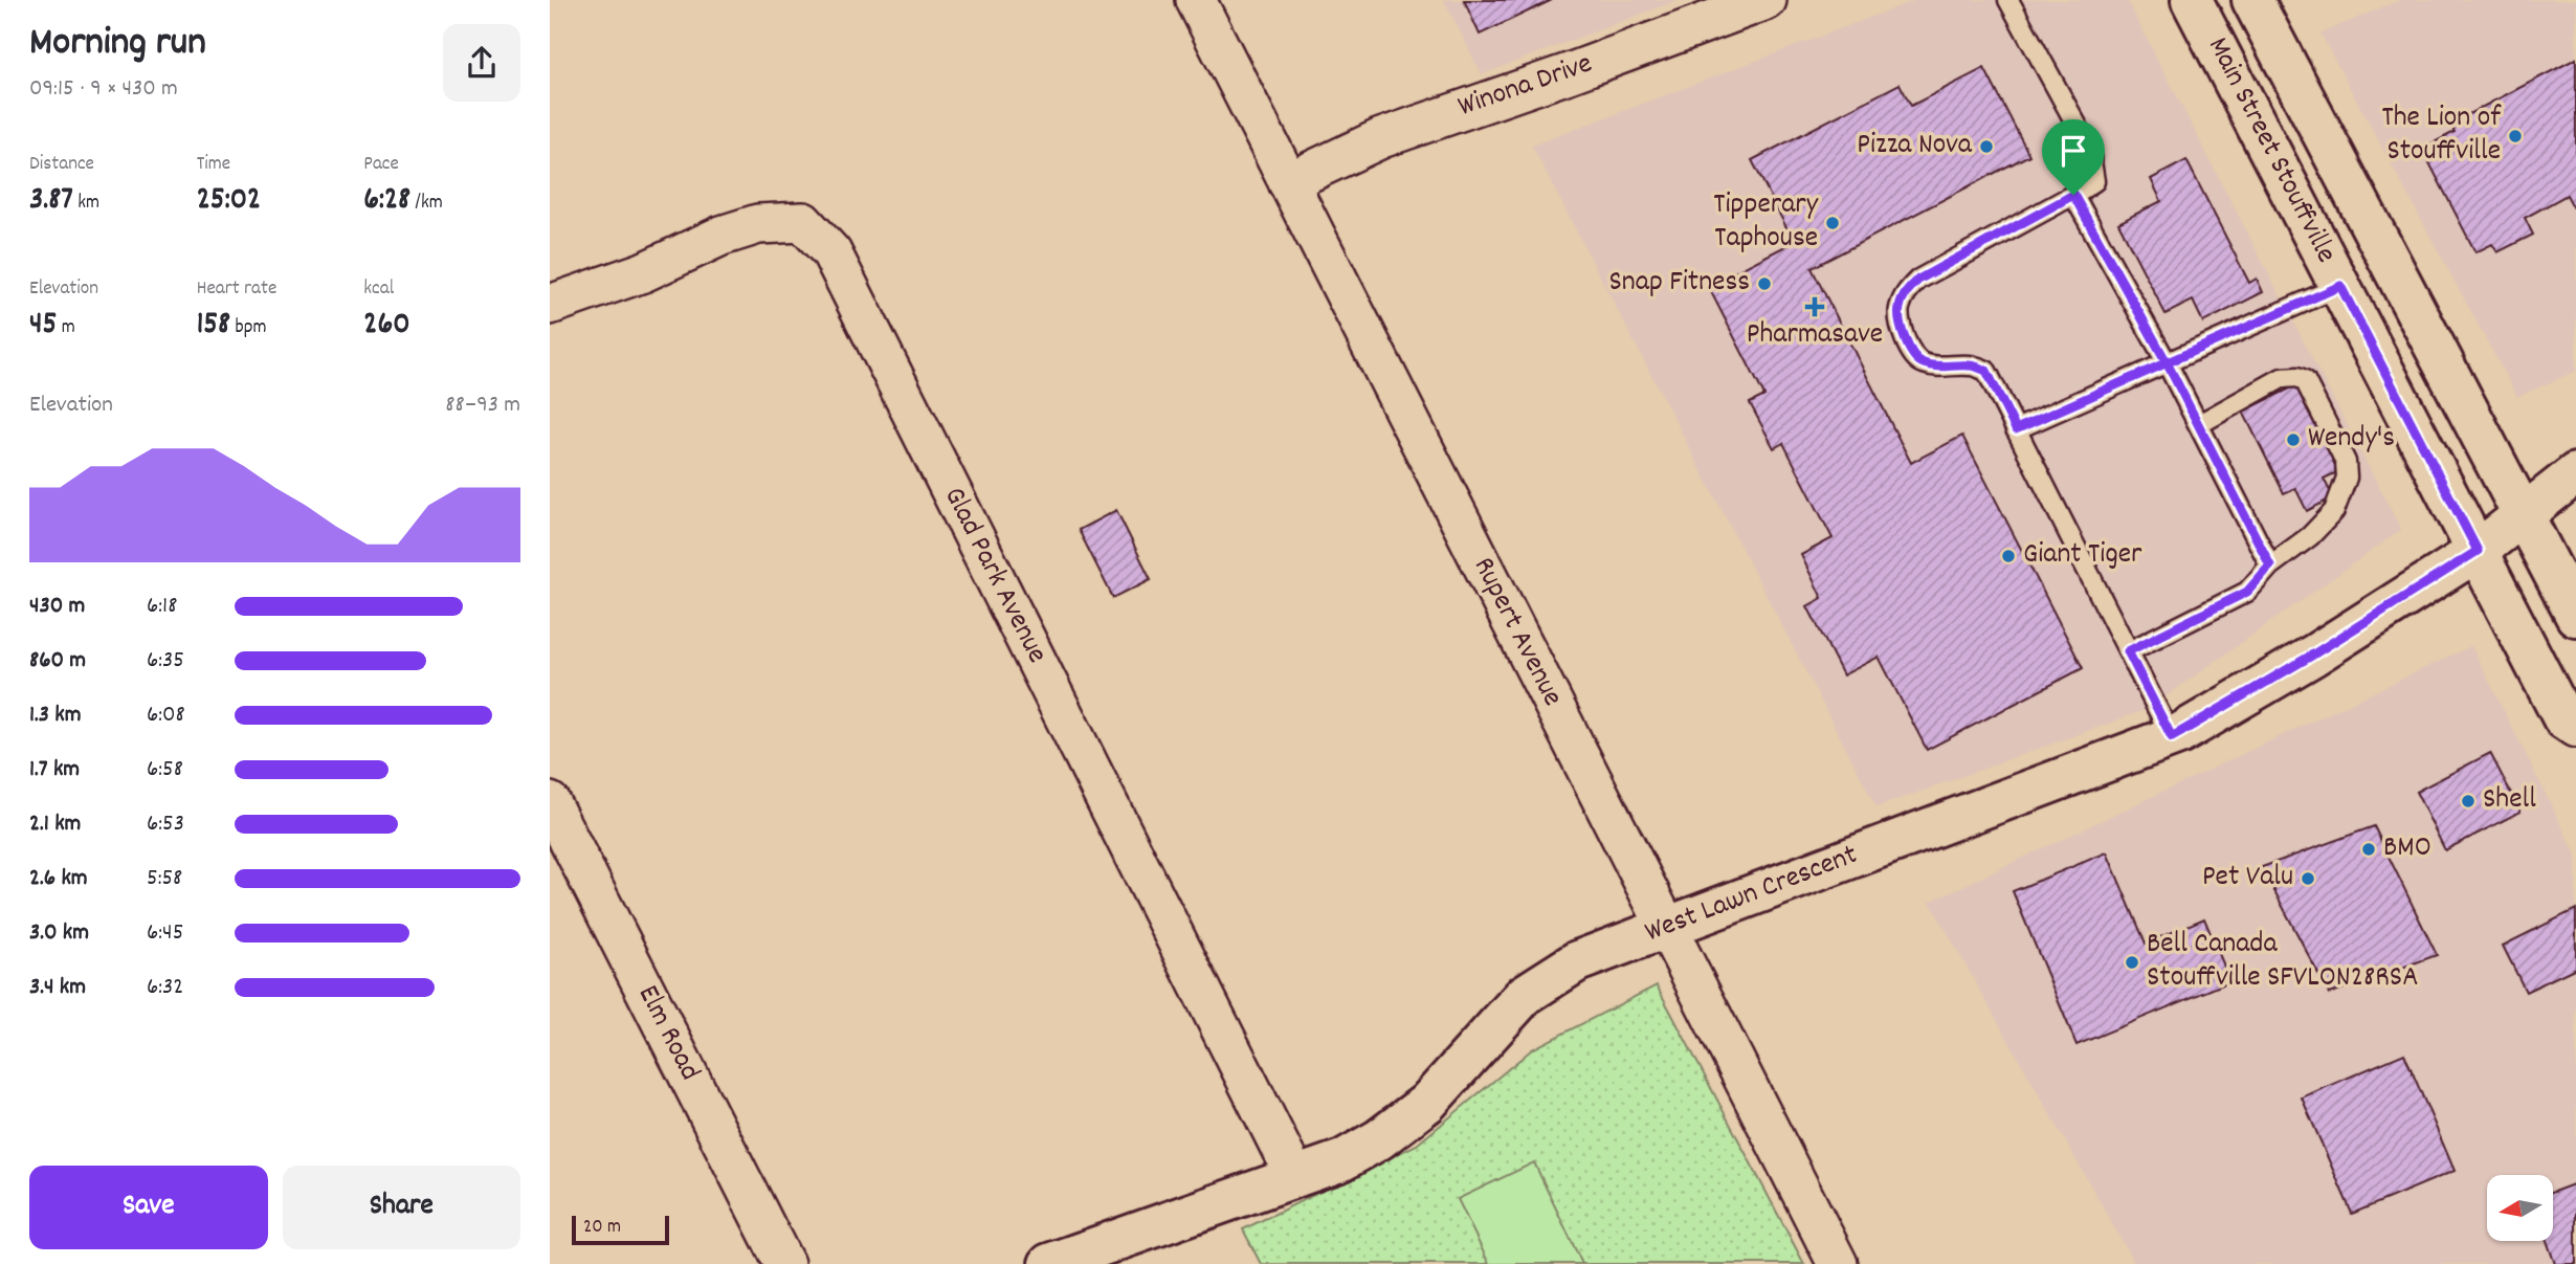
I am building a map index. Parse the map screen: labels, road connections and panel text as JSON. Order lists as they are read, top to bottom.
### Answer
{
  "streets": {
    "street": [
      "Winona Drive",
      "Main Street Stouffville",
      "Glad Park Avenue",
      "Rupert Avenue",
      "West Lawn Crescent",
      "Elm Road"
    ]
  },
  "crossings": [
    ["Winona Drive", "Rupert Avenue"],
    ["Main Street Stouffville", "West Lawn Crescent"],
    ["Glad Park Avenue", "West Lawn Crescent"],
    ["Rupert Avenue", "West Lawn Crescent"]
  ],
  "places": {
    "other": [
      "The Lion of Stouffville",
      "Pizza Nova",
      "Tipperary Taphouse",
      "Snap Fitness",
      "Wendy's",
      "Giant Tiger",
      "Shell",
      "BMO",
      "Pet Valu",
      "Bell Canada Stouffville SFVLON28RSA"
    ],
    "health": ["Pharmasave"]
  },
  "scale_bar": "20 m",
  "north": "left",
  "page": {
    "heading": ["Morning run", "09:15 · 9 × 430 m"],
    "stats": [
      ["Distance", "3.87 km"],
      ["Time", "25:02"],
      ["Pace", "6:28 /km"],
      ["Elevation", "45 m"],
      ["Heart rate", "158 bpm"],
      ["kcal", "260"]
    ],
    "chart": ["Elevation", "88–93 m"],
    "list": [
      {
        "name": "430 m",
        "note": "6:18"
      },
      {
        "name": "860 m",
        "note": "6:35"
      },
      {
        "name": "1.3 km",
        "note": "6:08"
      },
      {
        "name": "1.7 km",
        "note": "6:58"
      },
      {
        "name": "2.1 km",
        "note": "6:53"
      },
      {
        "name": "2.6 km",
        "note": "5:58"
      },
      {
        "name": "3.0 km",
        "note": "6:45"
      },
      {
        "name": "3.4 km",
        "note": "6:32"
      }
    ],
    "buttons": ["Save", "Share"],
    "scale": "20 m"
  }
}
